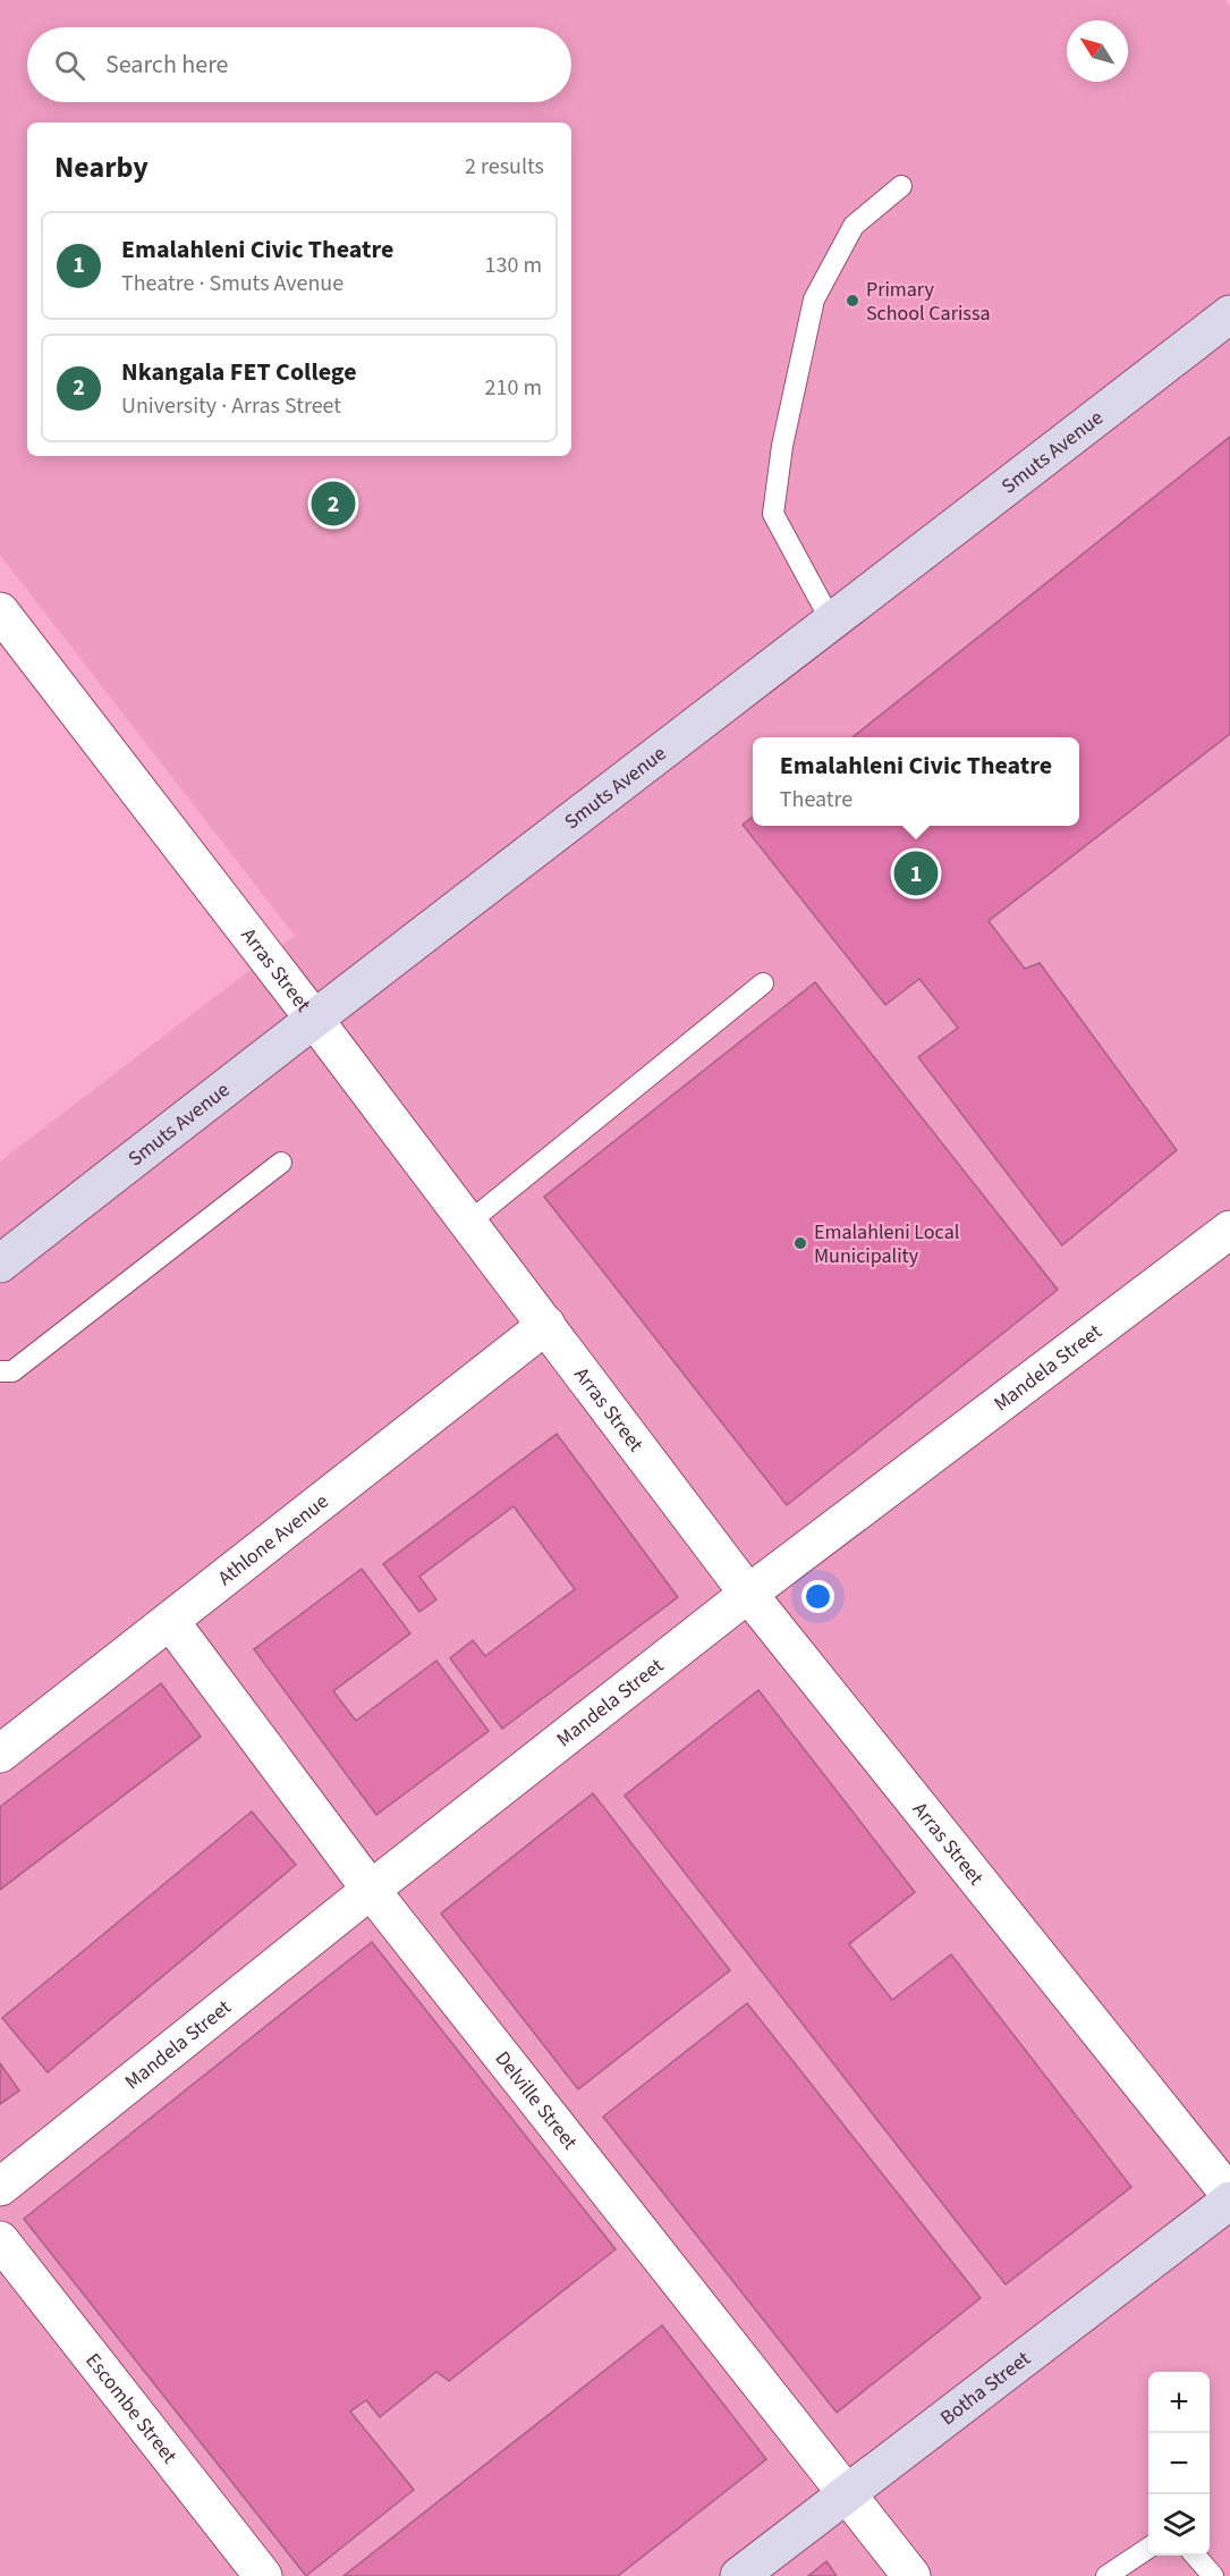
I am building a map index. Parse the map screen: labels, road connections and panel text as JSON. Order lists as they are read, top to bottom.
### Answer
{
  "streets": {
    "main road": ["Smuts Avenue", "Botha Street"],
    "street": [
      "Arras Street",
      "Mandela Street",
      "Athlone Avenue",
      "Delville Street",
      "Escombe Street"
    ]
  },
  "crossings": [
    ["Smuts Avenue", "Arras Street"],
    ["Arras Street", "Mandela Street"],
    ["Arras Street", "Athlone Avenue"],
    ["Mandela Street", "Delville Street"],
    ["Athlone Avenue", "Delville Street"],
    ["Delville Street", "Botha Street"]
  ],
  "places": ["Primary School Carissa", "Emalahleni Local Municipality"],
  "north": "top left",
  "page": {
    "search": "Search here",
    "heading": ["Nearby", "2 results"],
    "list": [
      {
        "mark": "1",
        "name": "Emalahleni Civic Theatre",
        "note": "Theatre · Smuts Avenue",
        "value": "130 m"
      },
      {
        "mark": "2",
        "name": "Nkangala FET College",
        "note": "University · Arras Street",
        "value": "210 m"
      }
    ],
    "pins": ["2", "1"],
    "popup": ["Emalahleni Civic Theatre", "Theatre"],
    "map_buttons": ["+", "−"]
  }
}
